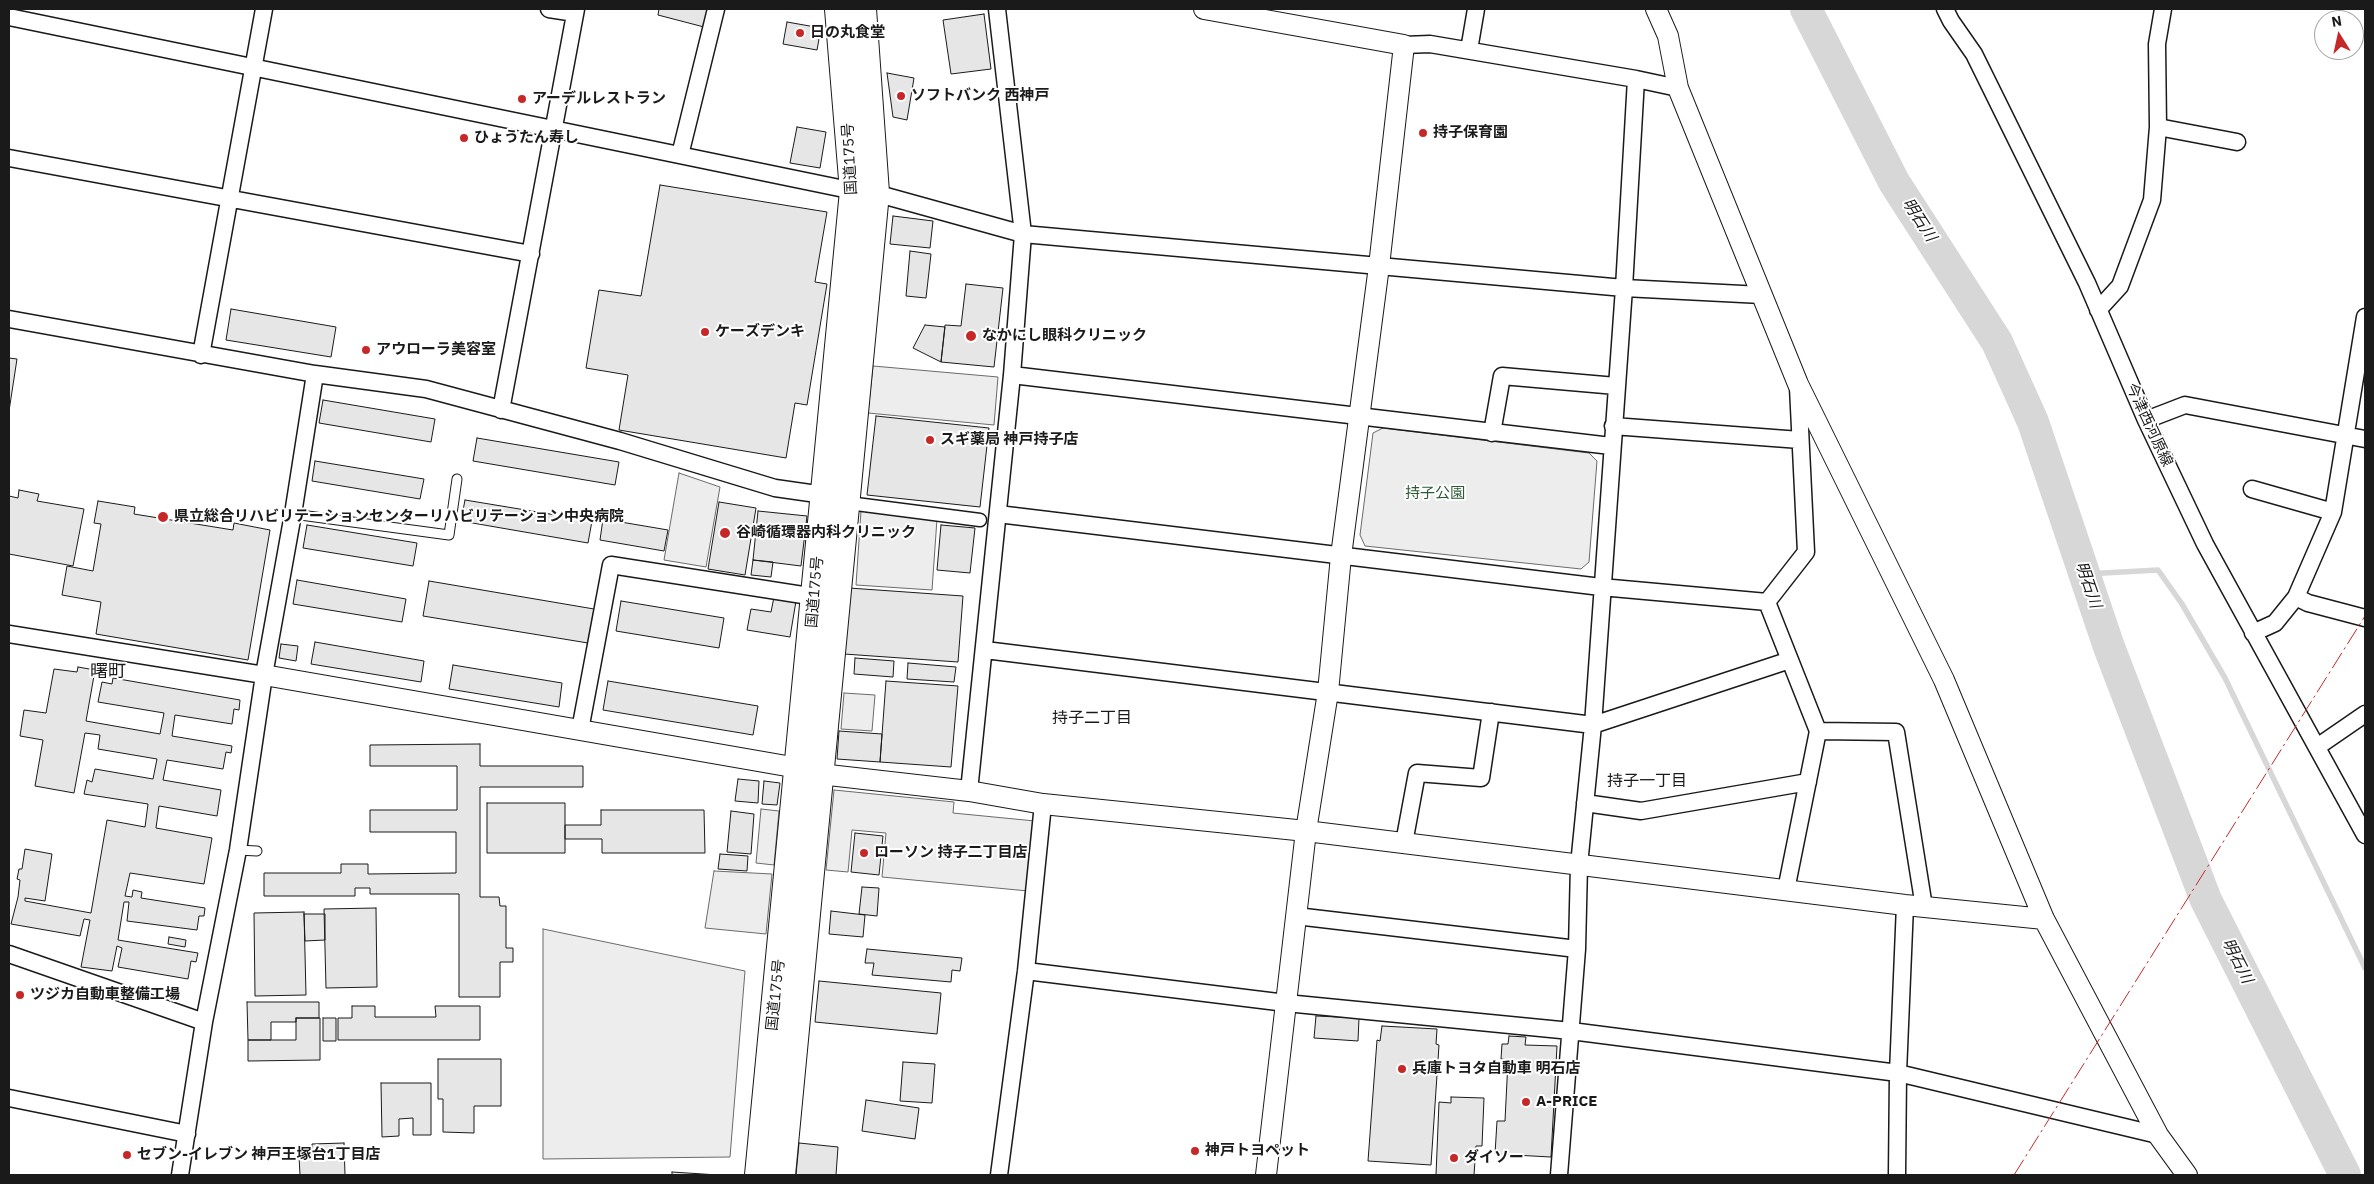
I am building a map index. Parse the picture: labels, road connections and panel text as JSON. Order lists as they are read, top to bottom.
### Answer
{
  "streets": {
    "highway": ["国道175号"],
    "street": ["今津西河原線"]
  },
  "districts": ["曙町", "持子二丁目", "持子一丁目"],
  "water": ["明石川"],
  "parks": ["持子公園"],
  "places": [
    "日の丸食堂",
    "ソフトバンク 西神戸",
    "アーデルレストラン",
    "持子保育園",
    "ひょうたん寿し",
    "ケーズデンキ",
    "なかにし眼科クリニック",
    "アウローラ美容室",
    "スギ薬局 神戸持子店",
    "県立総合リハビリテーションセンターリハビリテーション中央病院",
    "谷崎循環器内科クリニック",
    "ローソン 持子二丁目店",
    "ツジカ自動車整備工場",
    "兵庫トヨタ自動車 明石店",
    "A-PRICE",
    "神戸トヨペット",
    "セブン-イレブン 神戸王塚台1丁目店",
    "ダイソー"
  ],
  "north": "top"
}
